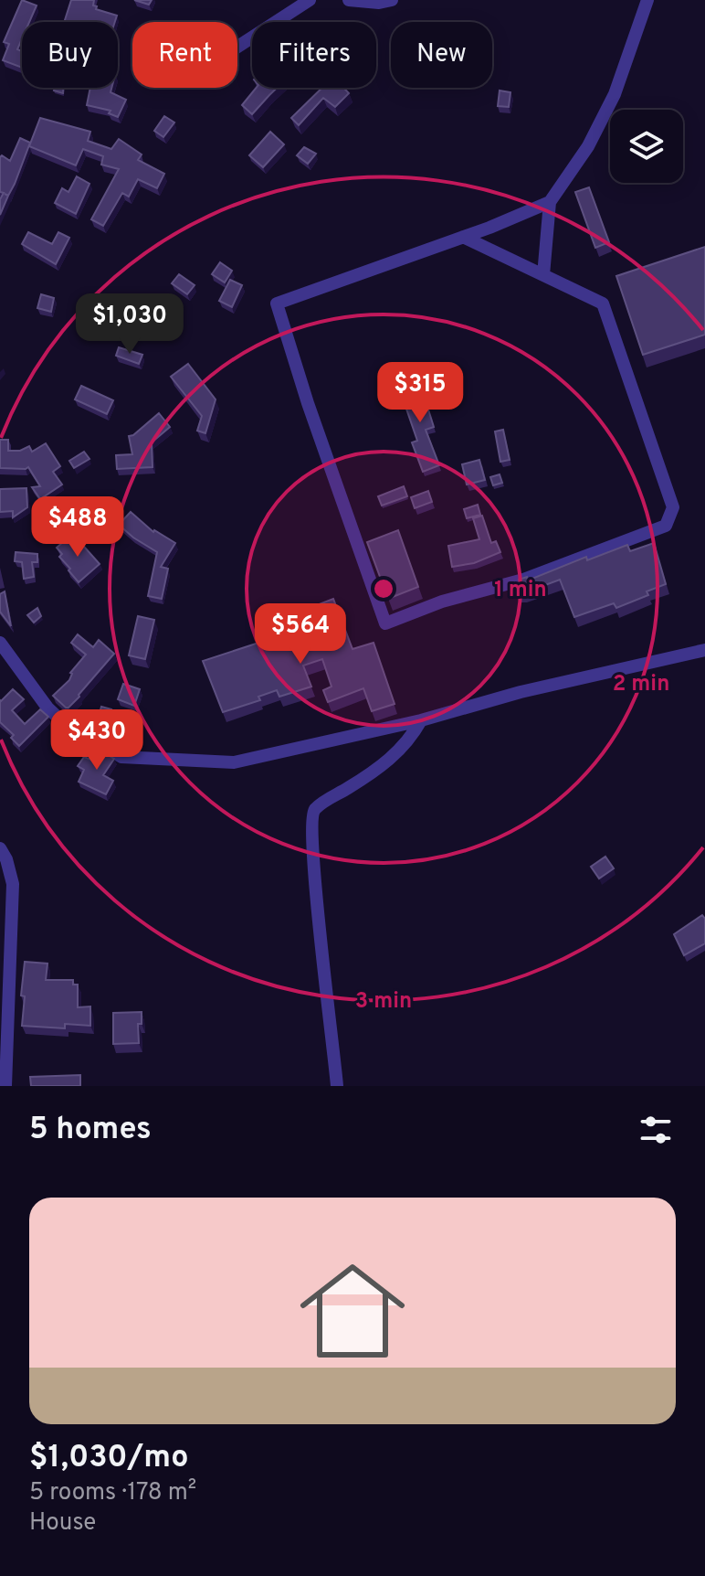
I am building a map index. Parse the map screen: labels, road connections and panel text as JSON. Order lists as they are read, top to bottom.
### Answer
{
  "page": {
    "chip": [
      "Buy",
      "Rent",
      "Filters",
      "New"
    ],
    "price": [
      "$1,030",
      "$315",
      "$488",
      "$564",
      "$430"
    ],
    "heading": "5 homes",
    "list": [
      {
        "name": "$1,030/mo",
        "note": "5 rooms · 178 m² · House"
      }
    ]
  },
  "rings": ["1 min", "2 min", "3 min"]
}
